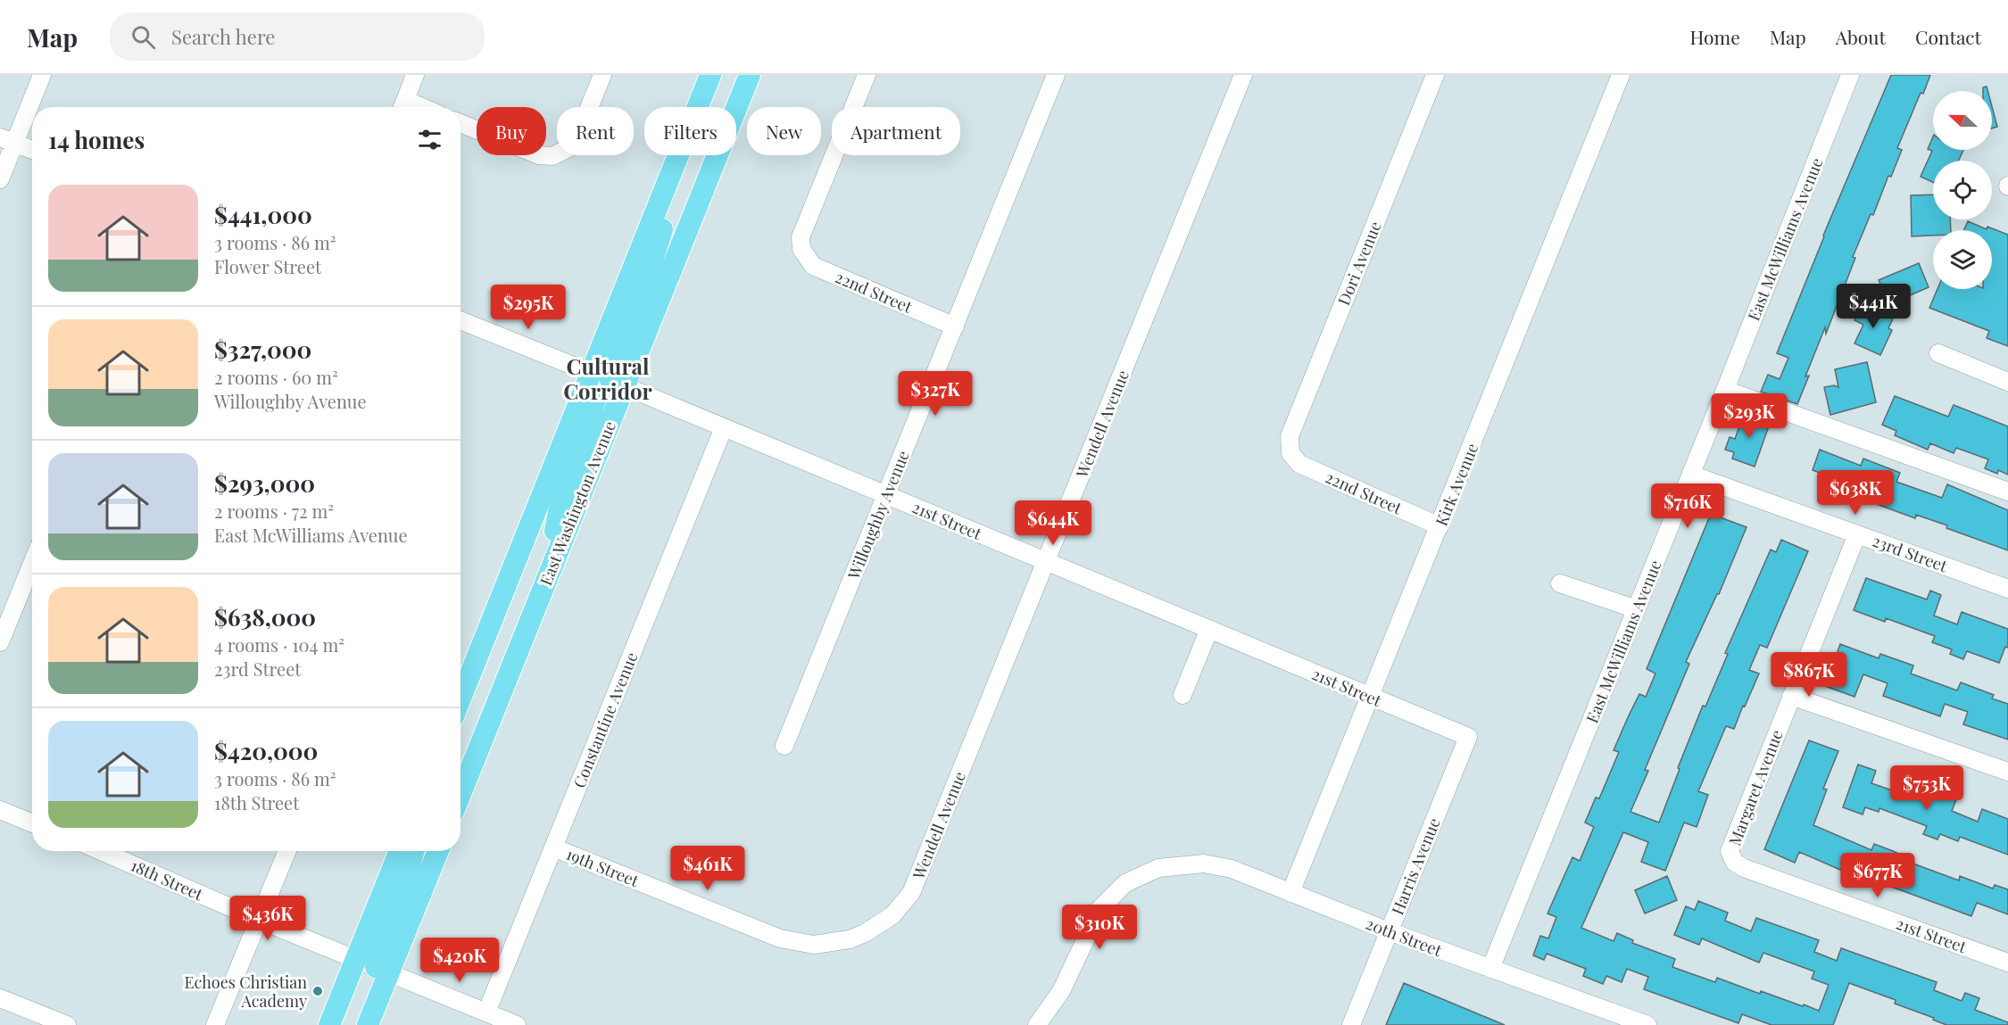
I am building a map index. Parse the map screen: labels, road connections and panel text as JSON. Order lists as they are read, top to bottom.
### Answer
{
  "streets": {
    "main road": ["East Washington Avenue"],
    "street": [
      "East McWilliams Avenue",
      "Dori Avenue",
      "22nd Street",
      "Wendell Avenue",
      "Kirk Avenue",
      "Willoughby Avenue",
      "21st Street",
      "23rd Street",
      "Constantine Avenue",
      "Margaret Avenue",
      "Harris Avenue",
      "19th Street",
      "18th Street",
      "20th Street"
    ]
  },
  "crossings": [
    ["East McWilliams Avenue", "23rd Street"],
    ["East McWilliams Avenue", "20th Street"],
    ["Dori Avenue", "22nd Street"],
    ["22nd Street", "Kirk Avenue"],
    ["22nd Street", "Willoughby Avenue"],
    ["Wendell Avenue", "21st Street"],
    ["Wendell Avenue", "19th Street"],
    ["Kirk Avenue", "21st Street"],
    ["Kirk Avenue", "20th Street"],
    ["East Washington Avenue", "21st Street"],
    ["Willoughby Avenue", "21st Street"],
    ["21st Street", "Constantine Avenue"],
    ["21st Street", "Margaret Avenue"],
    ["21st Street", "Harris Avenue"],
    ["23rd Street", "Margaret Avenue"],
    ["Constantine Avenue", "19th Street"],
    ["Constantine Avenue", "18th Street"],
    ["Harris Avenue", "20th Street"]
  ],
  "districts": ["Cultural Corridor"],
  "places": ["Echoes Christian Academy"],
  "north": "left",
  "page": {
    "header": "Map",
    "search": "Search here",
    "nav": [
      "Home",
      "Map",
      "About",
      "Contact"
    ],
    "chip": [
      "Buy",
      "Rent",
      "Filters",
      "New",
      "Apartment"
    ],
    "heading": "14 homes",
    "list": [
      {
        "name": "$441,000",
        "note": "3 rooms · 86 m² · Flower Street"
      },
      {
        "name": "$327,000",
        "note": "2 rooms · 60 m² · Willoughby Avenue"
      },
      {
        "name": "$293,000",
        "note": "2 rooms · 72 m² · East McWilliams Avenue"
      },
      {
        "name": "$638,000",
        "note": "4 rooms · 104 m² · 23rd Street"
      },
      {
        "name": "$420,000",
        "note": "3 rooms · 86 m² · 18th Street"
      }
    ],
    "price": [
      "$441K",
      "$295K",
      "$327K",
      "$293K",
      "$638K",
      "$716K",
      "$644K",
      "$867K",
      "$753K",
      "$461K",
      "$677K",
      "$436K",
      "$310K",
      "$420K"
    ]
  }
}
